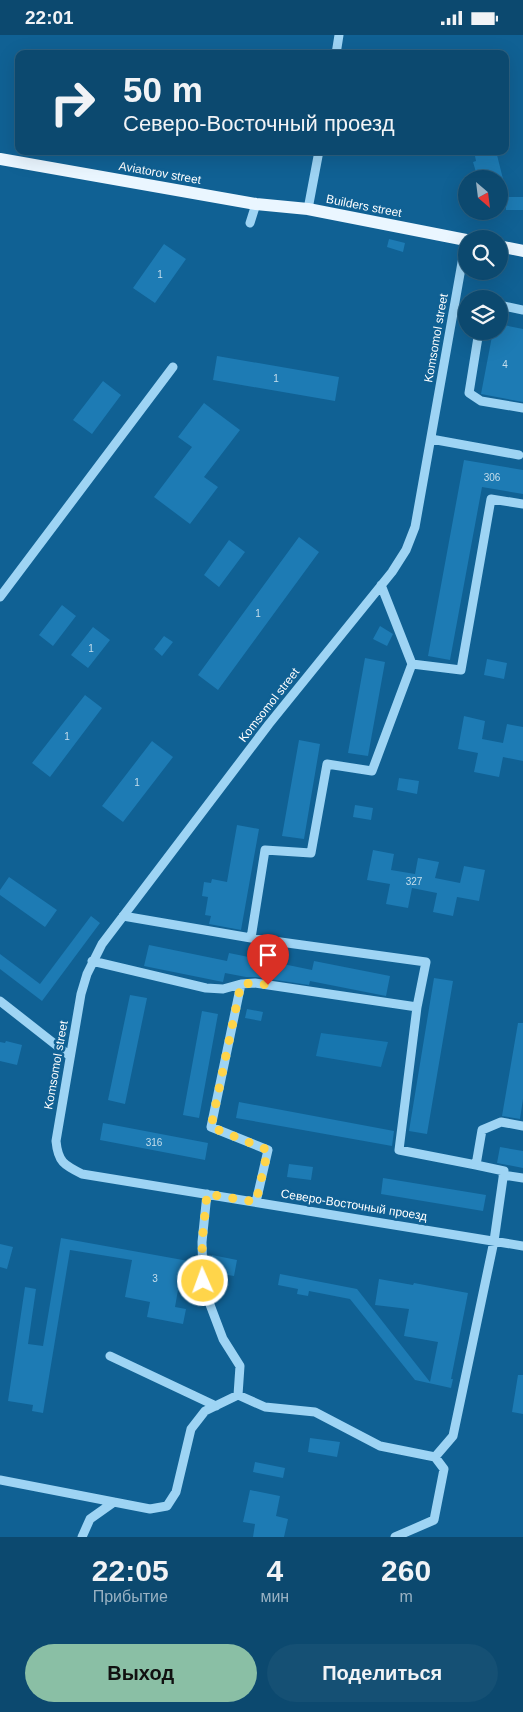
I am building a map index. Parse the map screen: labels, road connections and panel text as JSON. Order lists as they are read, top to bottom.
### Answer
{
  "streets": {
    "main road": ["Aviatorov street", "Builders street"],
    "street": ["Komsomol street", "Северо-Восточный проезд"]
  },
  "crossings": [
    ["Aviatorov street", "Builders street"],
    ["Komsomol street", "Северо-Восточный проезд"]
  ],
  "house_numbers": [
    "1",
    "4",
    "1",
    "306",
    "1",
    "1",
    "1",
    "1",
    "327",
    "316",
    "3"
  ],
  "north": "bottom right",
  "page": {
    "status": "22:01",
    "turn": ["50 m", "Северо-Восточный проезд"],
    "eta": [
      "22:05",
      "Прибытие",
      "4",
      "мин",
      "260",
      "m"
    ],
    "buttons": ["Выход", "Поделиться"]
  }
}
